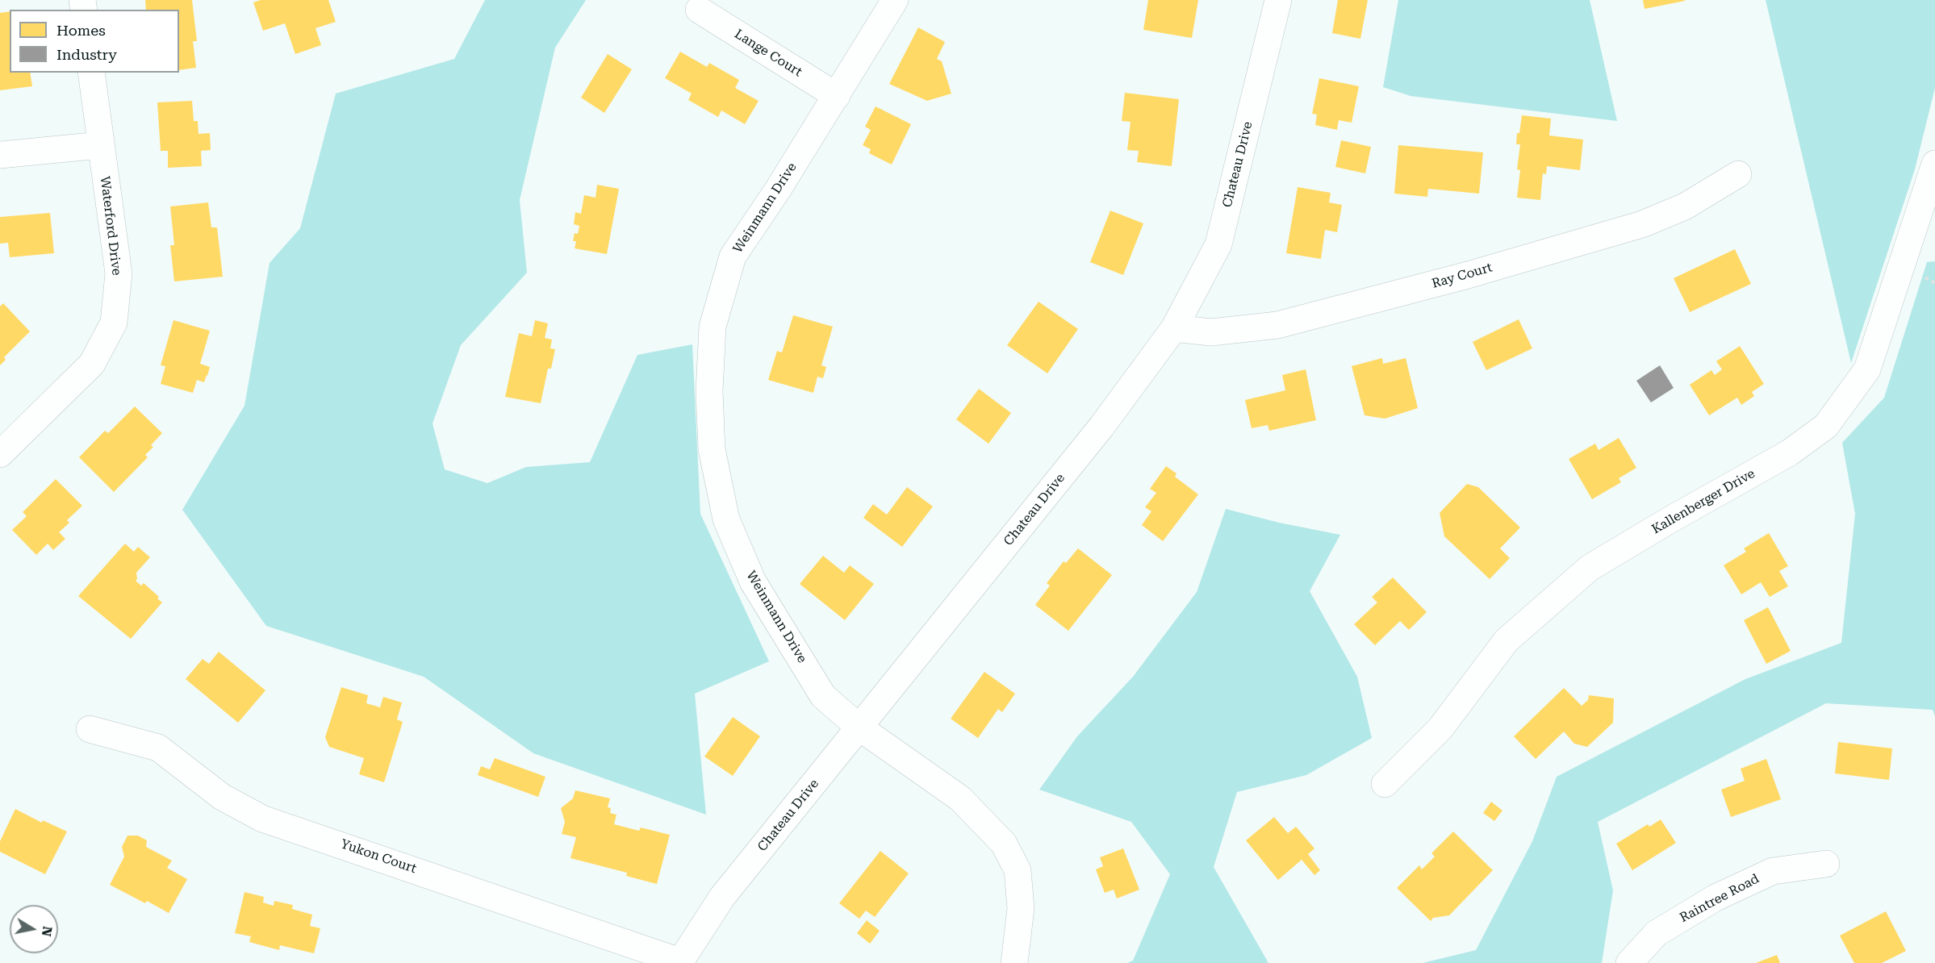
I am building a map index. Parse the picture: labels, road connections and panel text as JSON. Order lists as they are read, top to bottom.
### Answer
{
  "streets": {
    "street": [
      "Lange Court",
      "Chateau Drive",
      "Weinmann Drive",
      "Waterford Drive",
      "Ray Court",
      "Kallenberger Drive",
      "Yukon Court",
      "Raintree Road"
    ]
  },
  "crossings": [
    ["Lange Court", "Weinmann Drive"],
    ["Chateau Drive", "Weinmann Drive"],
    ["Chateau Drive", "Ray Court"],
    ["Chateau Drive", "Yukon Court"]
  ],
  "legend": ["Homes", "Industry"],
  "north": "right"
}
